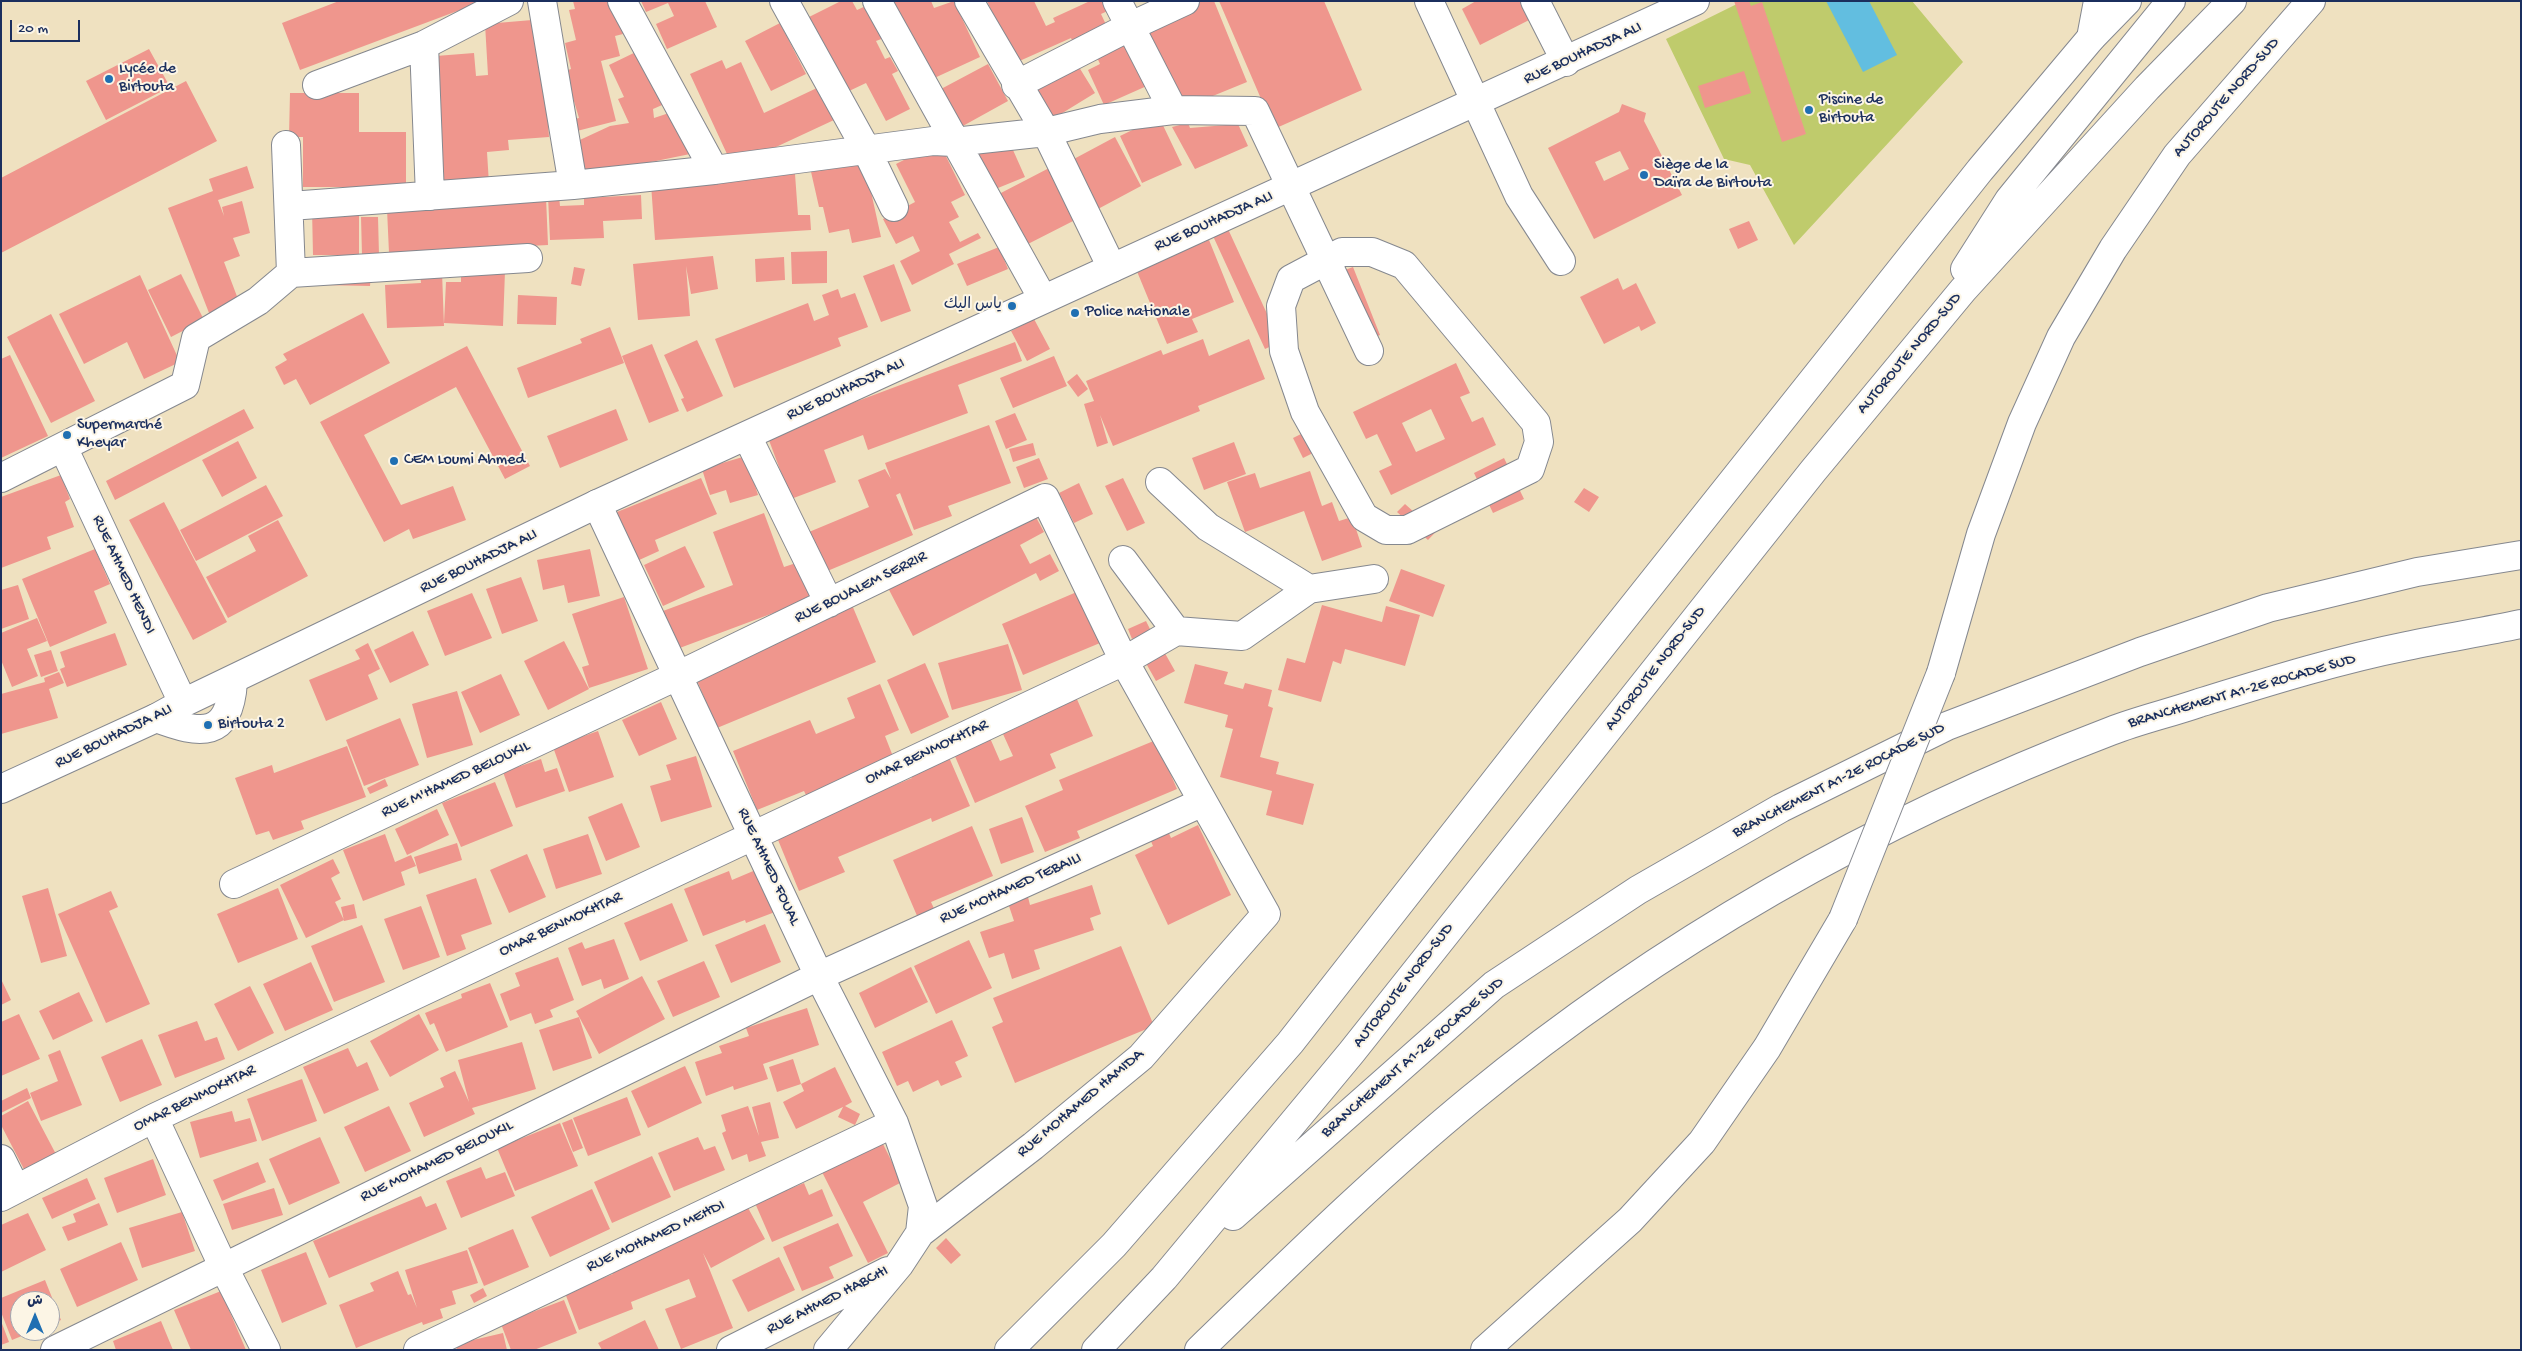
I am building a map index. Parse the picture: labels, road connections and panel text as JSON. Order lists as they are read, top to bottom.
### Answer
{
  "streets": {
    "main road": [
      "RUE BOUHADJA ALI",
      "AUTOROUTE NORD-SUD",
      "RUE AHMED HENDI",
      "RUE BOUALEM SERRIR",
      "BRANCHEMENT A1-2E ROCADE SUD",
      "OMAR BENMOKHTAR",
      "RUE M'HAMED BELOUKIL",
      "RUE AHMED FOUAL",
      "RUE MOHAMED TEBAILI",
      "RUE MOHAMED HAMIDA",
      "RUE MOHAMED BELOUKIL",
      "RUE MOHAMED MEHDI",
      "RUE AHMED HABCHI"
    ]
  },
  "crossings": [
    ["RUE BOUHADJA ALI", "RUE AHMED HENDI"],
    ["RUE BOUHADJA ALI", "RUE AHMED FOUAL"],
    ["AUTOROUTE NORD-SUD", "BRANCHEMENT A1-2E ROCADE SUD"],
    ["RUE BOUALEM SERRIR", "OMAR BENMOKHTAR"],
    ["RUE BOUALEM SERRIR", "RUE M'HAMED BELOUKIL"],
    ["RUE BOUALEM SERRIR", "RUE AHMED FOUAL"],
    ["OMAR BENMOKHTAR", "RUE AHMED FOUAL"],
    ["RUE M'HAMED BELOUKIL", "RUE AHMED FOUAL"],
    ["RUE AHMED FOUAL", "RUE MOHAMED TEBAILI"],
    ["RUE AHMED FOUAL", "RUE MOHAMED HAMIDA"],
    ["RUE AHMED FOUAL", "RUE MOHAMED BELOUKIL"],
    ["RUE AHMED FOUAL", "RUE MOHAMED MEHDI"],
    ["RUE MOHAMED TEBAILI", "RUE MOHAMED HAMIDA"],
    ["RUE MOHAMED TEBAILI", "RUE MOHAMED BELOUKIL"]
  ],
  "places": [
    "Lycée de Birtouta",
    "Piscine de Birtouta",
    "Siège de la Daïra de Birtouta",
    "ياس اليك",
    "Police nationale",
    "Supermarché Kheyar",
    "CEM Loumi Ahmed",
    "Birtouta 2"
  ],
  "scale_bar": "20 m",
  "north": "top"
}
